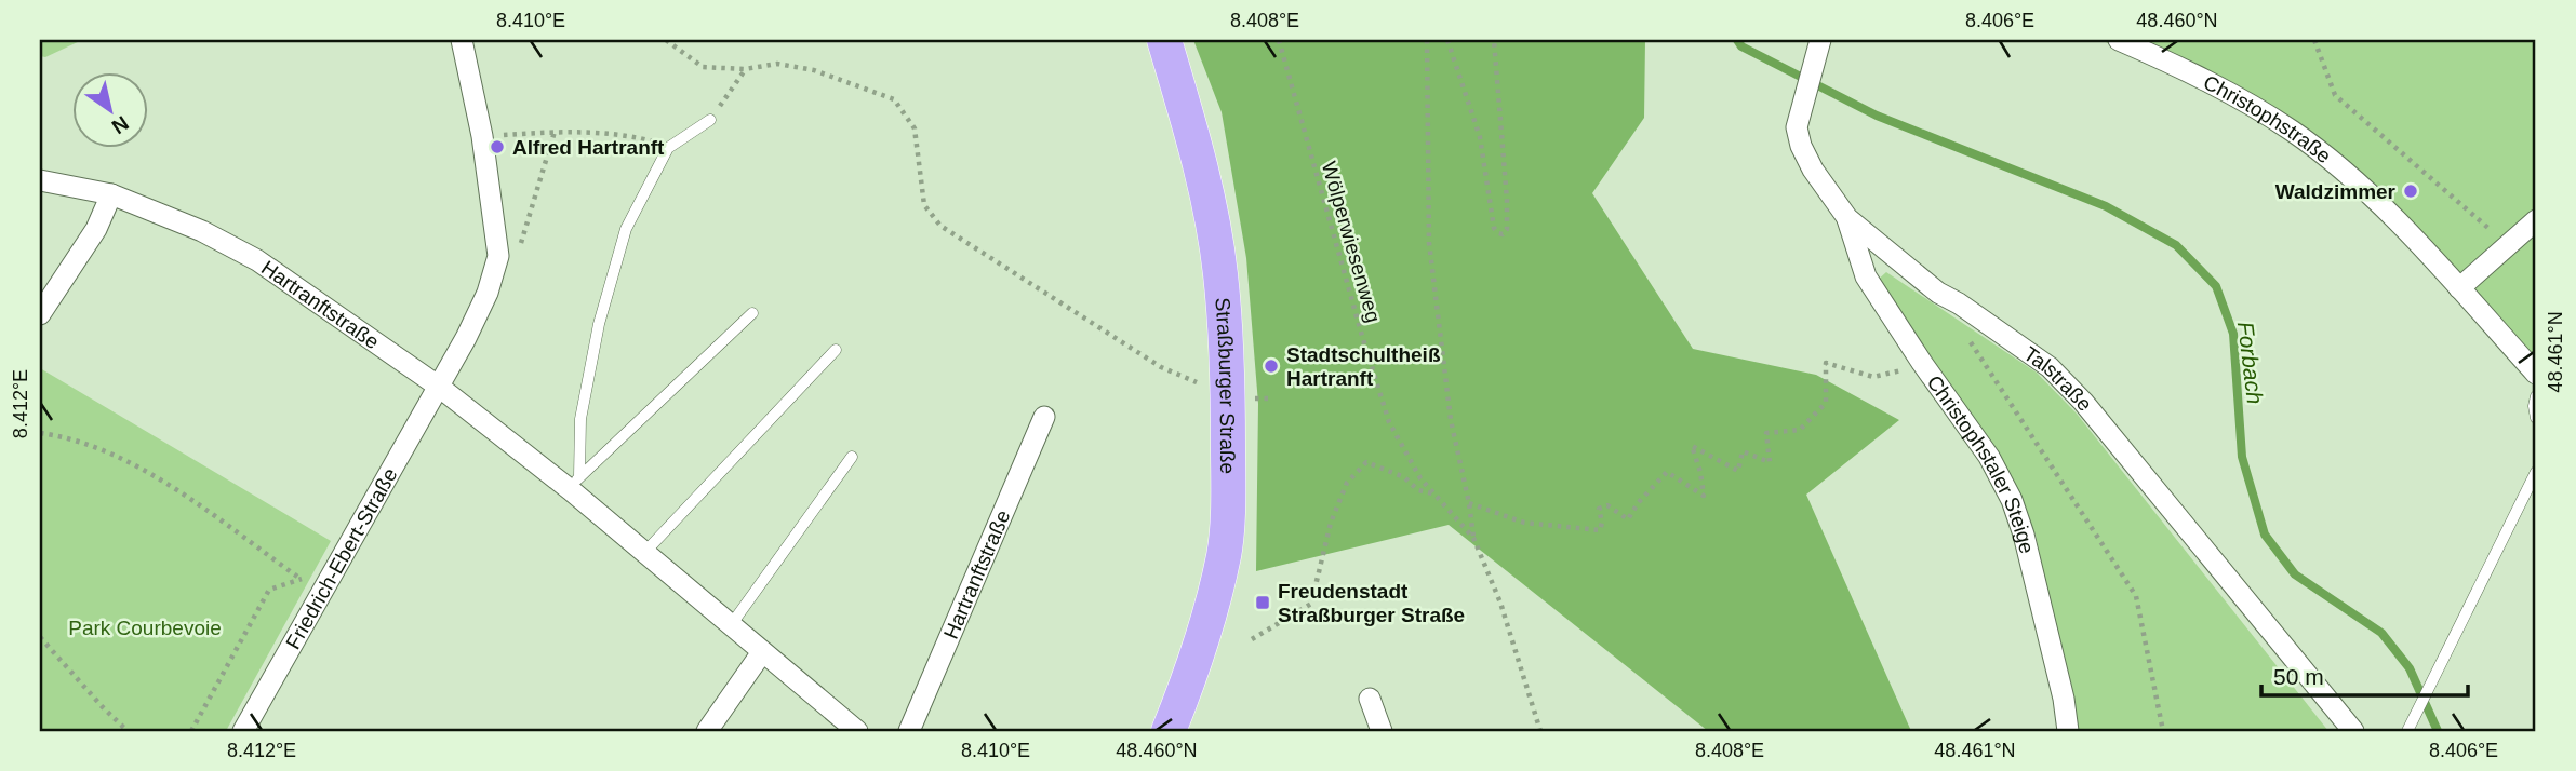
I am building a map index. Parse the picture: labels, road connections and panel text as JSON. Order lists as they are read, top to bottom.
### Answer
{
  "streets": {
    "main road": ["Straßburger Straße"],
    "street": [
      "Christophstraße",
      "Hartranftstraße",
      "Talstraße",
      "Christophstaler Steige",
      "Friedrich-Ebert-Straße"
    ],
    "path": ["Wölperwiesenweg"]
  },
  "crossings": [
    ["Hartranftstraße", "Friedrich-Ebert-Straße"],
    ["Talstraße", "Christophstaler Steige"]
  ],
  "water": ["Forbach"],
  "parks": ["Park Courbevoie"],
  "places": {
    "other": ["Alfred Hartranft", "Waldzimmer", "Stadtschultheiß Hartranft"],
    "transit": ["Freudenstadt Straßburger Straße"]
  },
  "scale_bar": "50 m",
  "north": "bottom right",
  "coordinates": [
    "8.410°E",
    "8.408°E",
    "8.406°E",
    "48.460°N",
    "48.461°N",
    "8.412°E"
  ]
}
